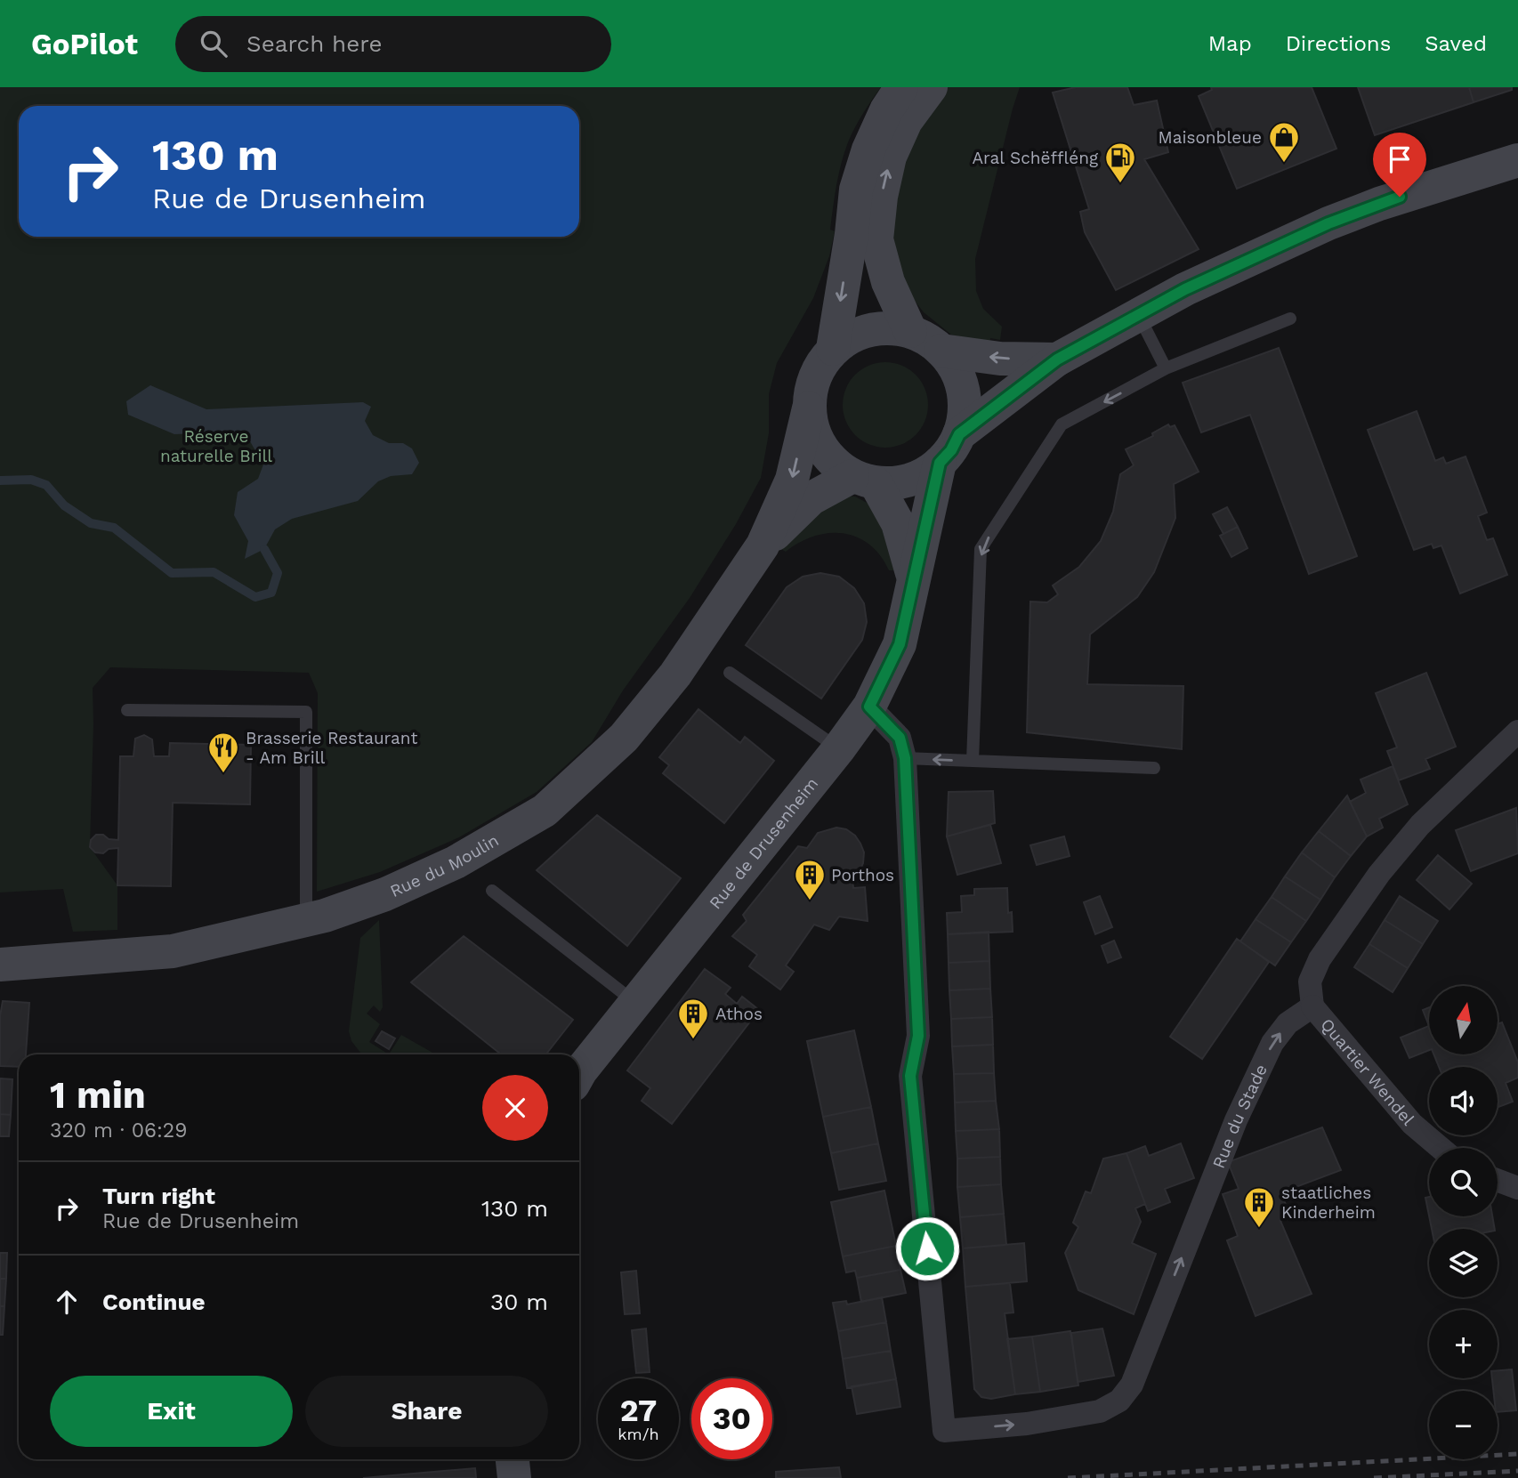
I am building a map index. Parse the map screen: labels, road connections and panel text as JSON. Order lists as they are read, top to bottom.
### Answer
{
  "streets": {
    "main road": ["Rue de Drusenheim", "Rue du Moulin"],
    "street": ["Quartier Wendel", "Rue du Stade"]
  },
  "crossings": [
    ["Quartier Wendel", "Rue du Stade"]
  ],
  "parks": ["Réserve naturelle Brill"],
  "places": {
    "shop": ["Maisonbleue"],
    "fuel station": ["Aral Schëffléng"],
    "restaurant": ["Brasserie Restaurant - Am Brill"],
    "building": ["Porthos", "Athos", "staatliches Kinderheim"]
  },
  "north": "top",
  "page": {
    "header": "GoPilot",
    "search": "Search here",
    "nav": ["Map", "Directions", "Saved"],
    "turn": ["130 m", "Rue de Drusenheim"],
    "map_buttons": ["+", "−"],
    "heading": ["1 min", "320 m · 06:29"],
    "list": [
      {
        "name": "Turn right",
        "note": "Rue de Drusenheim",
        "value": "130 m"
      },
      {
        "name": "Continue",
        "value": "30 m"
      }
    ],
    "buttons": ["Exit", "Share"],
    "speed": "27 km/h",
    "limit": "30"
  }
}
